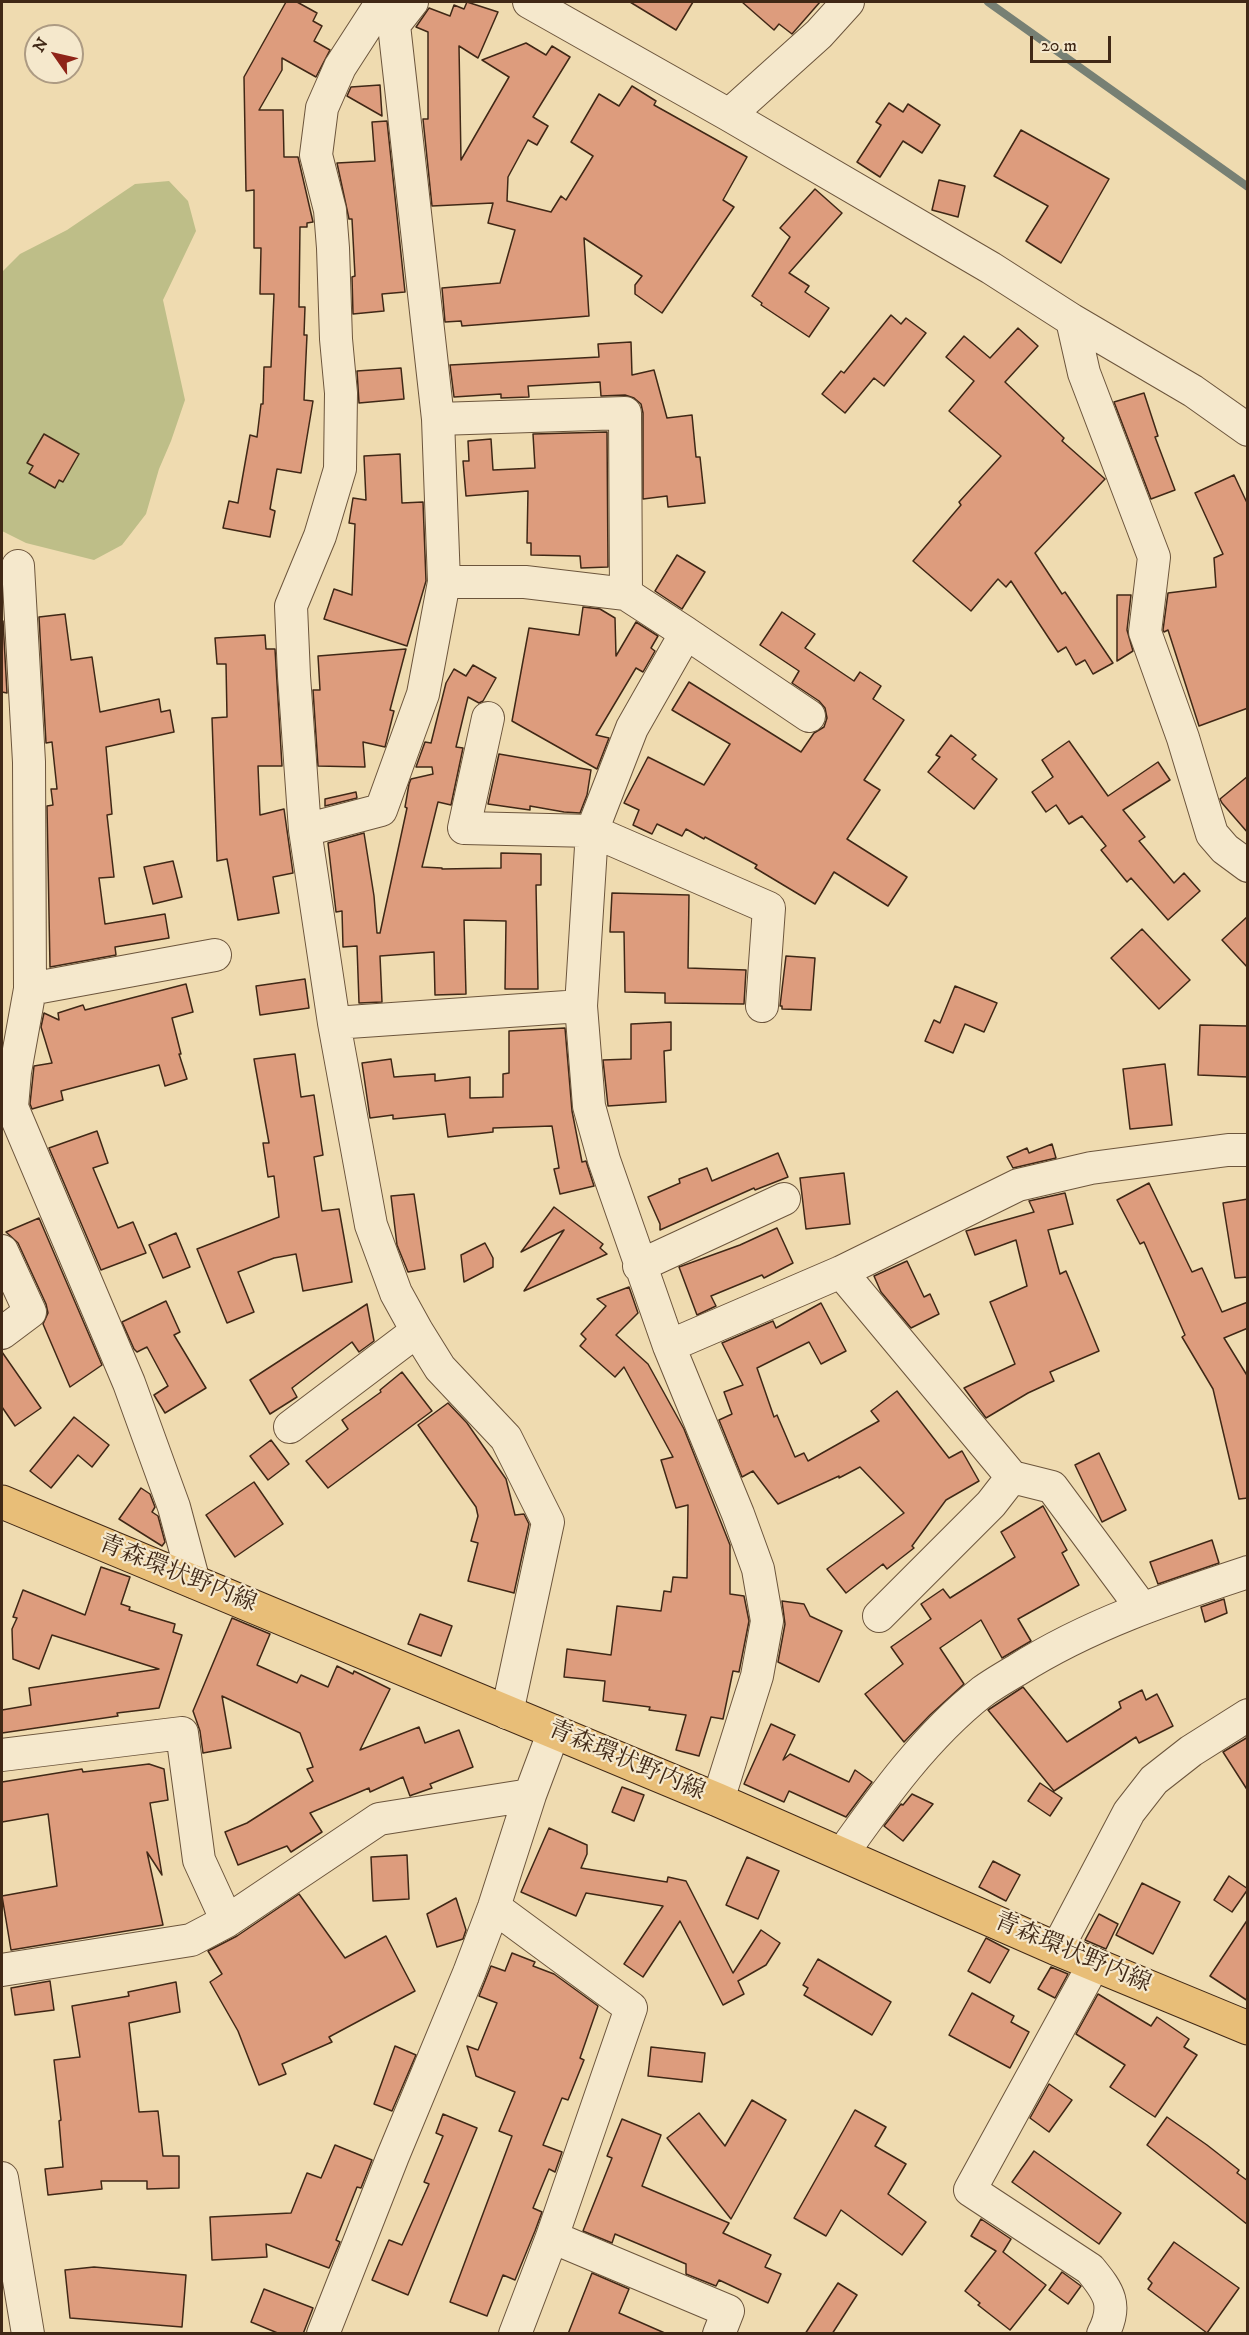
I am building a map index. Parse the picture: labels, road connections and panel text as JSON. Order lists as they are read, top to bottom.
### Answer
{
  "streets": {
    "main road": ["青森環状野内線"]
  },
  "scale_bar": "20 m",
  "north": "top left"
}
